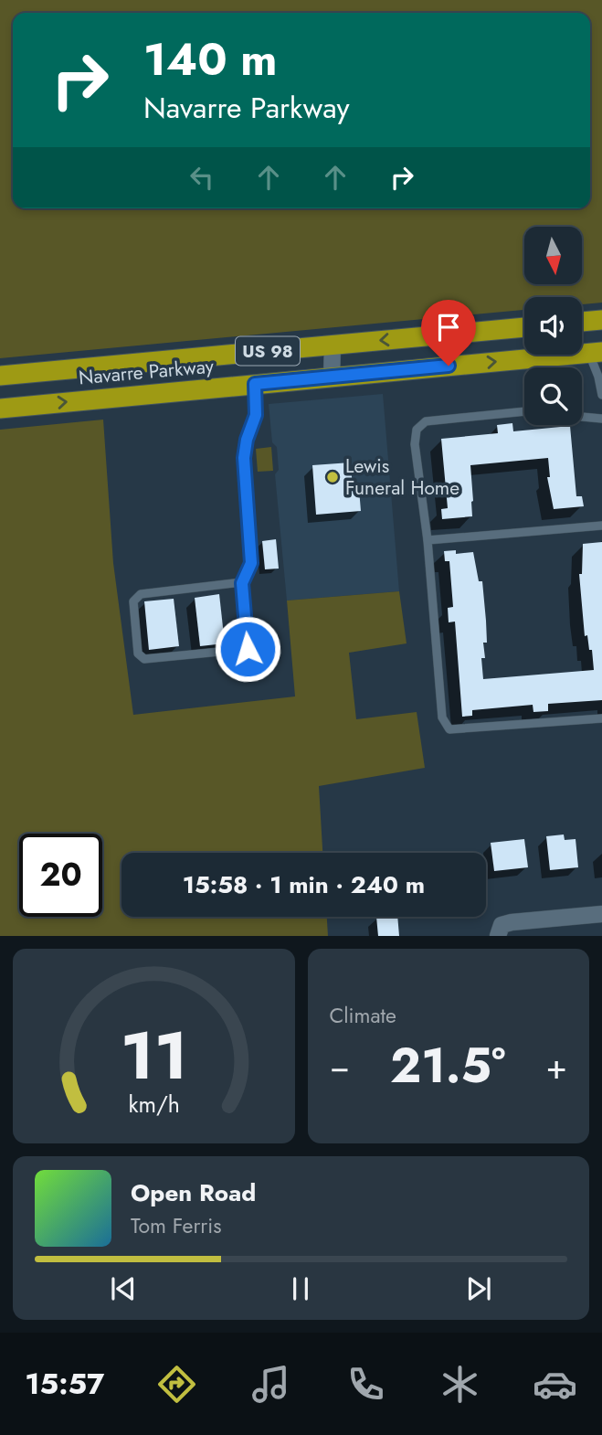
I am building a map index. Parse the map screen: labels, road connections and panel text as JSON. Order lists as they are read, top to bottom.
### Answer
{
  "streets": {
    "highway": ["US 98", "Navarre Parkway"]
  },
  "places": ["Lewis Funeral Home"],
  "north": "bottom",
  "page": {
    "turn": ["140 m", "Navarre Parkway"],
    "limit": "20",
    "trip": "15:58 · 1 min · 240 m",
    "tile": "Climate",
    "heat": ["−", "21.5°", "+"],
    "song": ["Open Road", "Tom Ferris"],
    "tabs": "15:57",
    "gauge": ["11", "km/h"]
  }
}
